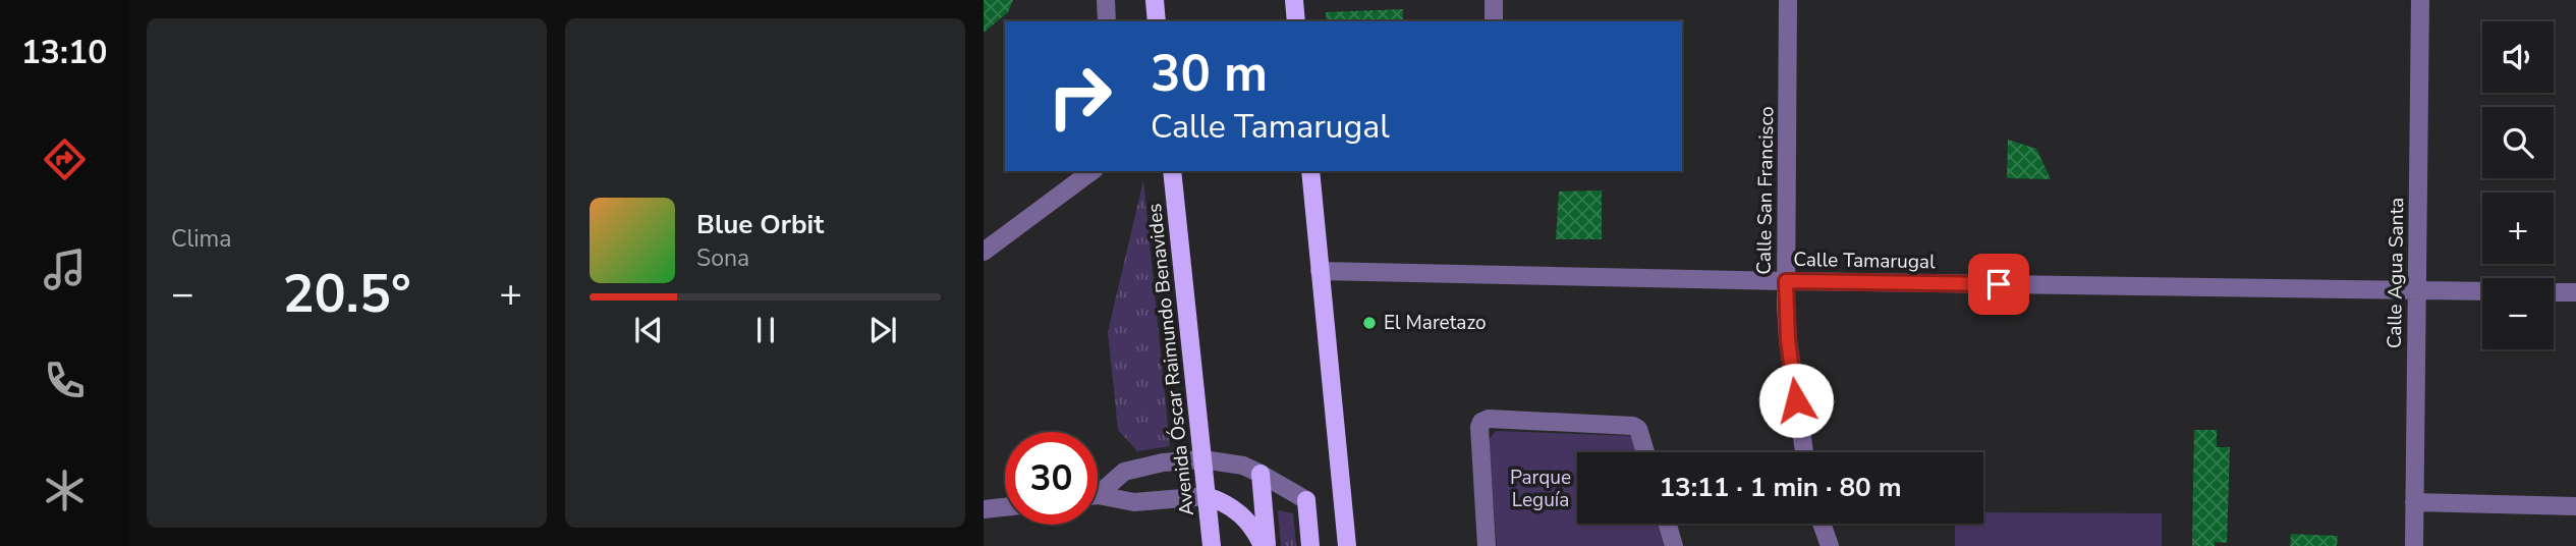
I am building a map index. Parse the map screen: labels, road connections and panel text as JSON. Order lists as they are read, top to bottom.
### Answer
{
  "streets": {
    "main road": ["Avenida Óscar Raimundo Benavides"],
    "street": ["Calle San Francisco", "Calle Tamarugal", "Calle Agua Santa"]
  },
  "crossings": [
    ["Calle San Francisco", "Calle Tamarugal"],
    ["Calle Tamarugal", "Calle Agua Santa"]
  ],
  "parks": ["Parque Leguía"],
  "places": ["El Maretazo"],
  "page": {
    "tabs": "13:10",
    "tile": "Clima",
    "map_buttons": ["+", "−"],
    "turn": ["30 m", "Calle Tamarugal"],
    "song": ["Blue Orbit", "Sona"],
    "heat": ["−", "20.5°", "+"],
    "limit": "30",
    "trip": "13:11 · 1 min · 80 m"
  }
}
